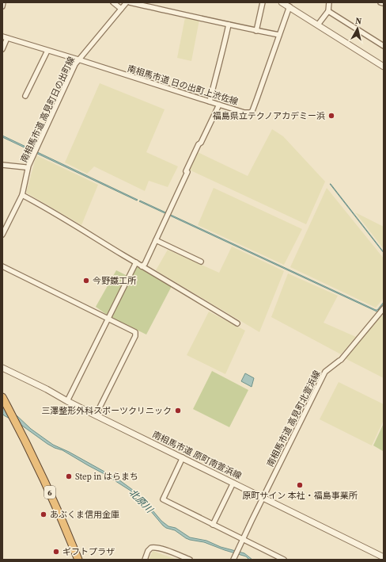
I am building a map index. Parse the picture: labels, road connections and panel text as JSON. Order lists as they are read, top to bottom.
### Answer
{
  "streets": {
    "highway": ["6"],
    "street": [
      "南相馬市道 日の出町上渋佐線",
      "南相馬市道 高見町日の出町線",
      "南相馬市道 高見町北萱浜線",
      "南相馬市道 原町南萱浜線"
    ]
  },
  "crossings": [
    ["南相馬市道 日の出町上渋佐線", "南相馬市道 高見町日の出町線"],
    ["南相馬市道 高見町北萱浜線", "南相馬市道 原町南萱浜線"]
  ],
  "water": ["北原川"],
  "places": [
    "福島県立テクノアカデミー浜",
    "今野鐵工所",
    "三澤整形外科スポーツクリニック",
    "Step in はらまち",
    "原町サイン 本社・福島事業所",
    "あぶくま信用金庫",
    "ギフトプラザ"
  ],
  "north": "top"
}
